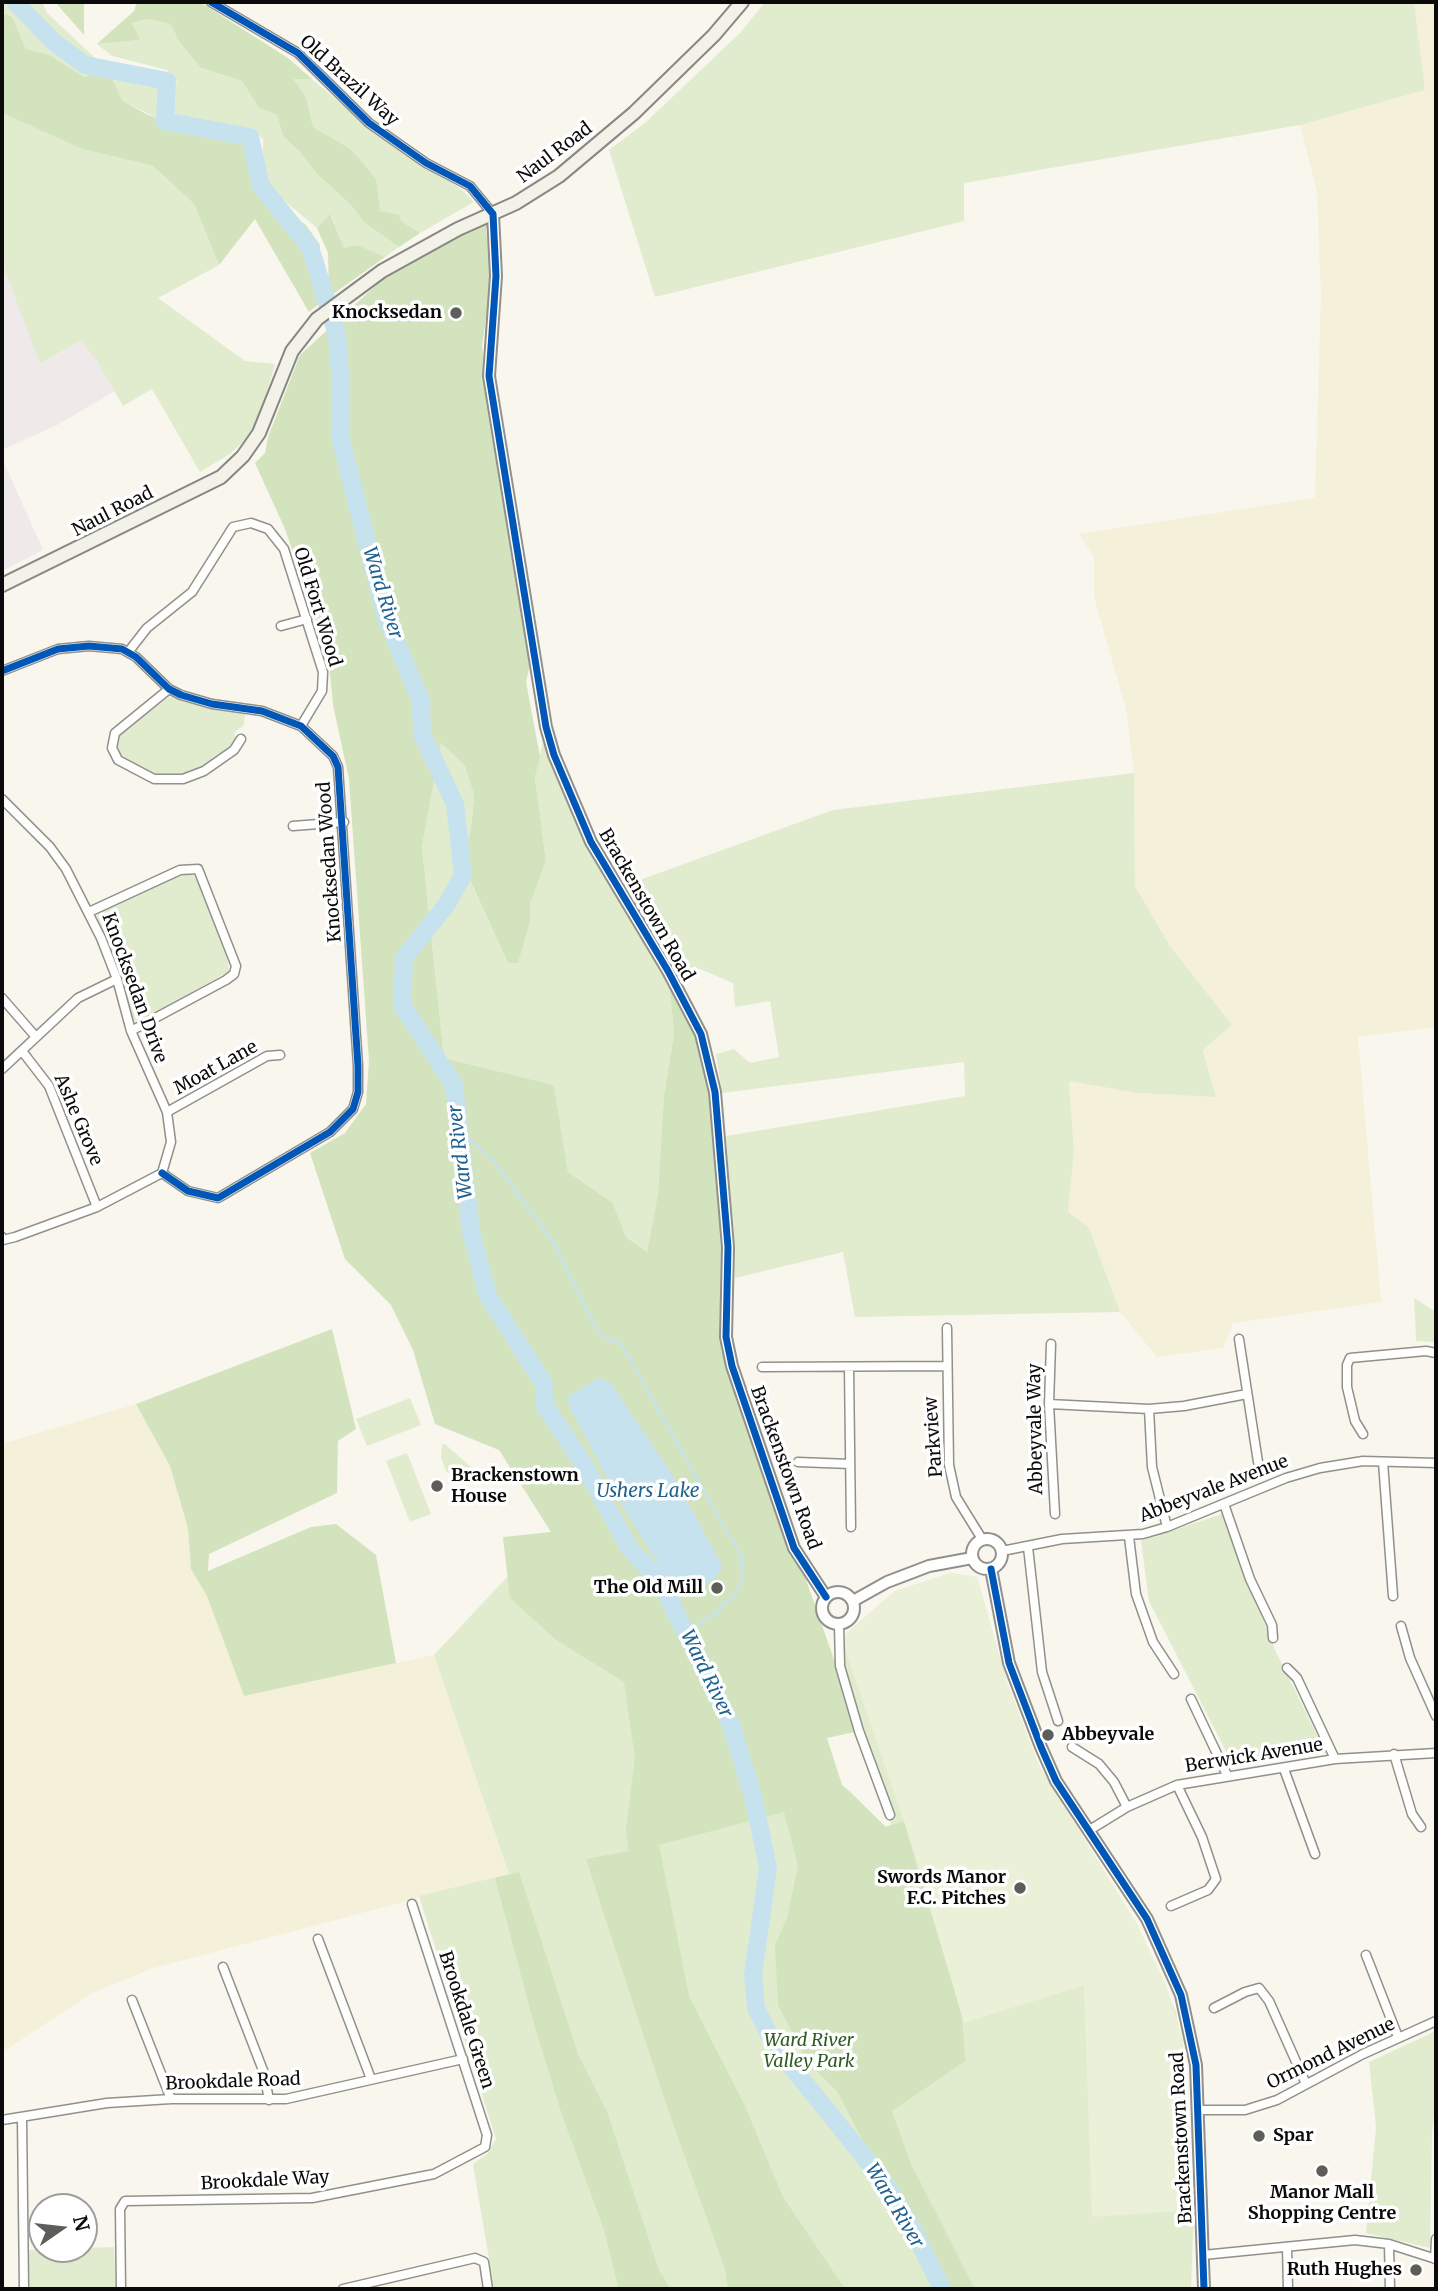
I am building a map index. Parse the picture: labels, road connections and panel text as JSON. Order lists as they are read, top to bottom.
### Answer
{
  "streets": {
    "main road": ["Naul Road"],
    "street": [
      "Old Brazil Way",
      "Old Fort Wood",
      "Knocksedan Wood",
      "Brackenstown Road",
      "Knocksedan Drive",
      "Moat Lane",
      "Ashe Grove",
      "Abbeyvale Way",
      "Parkview",
      "Abbeyvale Avenue",
      "Berwick Avenue",
      "Brookdale Green",
      "Ormond Avenue",
      "Brookdale Road",
      "Brookdale Way"
    ]
  },
  "crossings": [
    ["Old Brazil Way", "Naul Road"],
    ["Old Brazil Way", "Brackenstown Road"],
    ["Naul Road", "Brackenstown Road"],
    ["Old Fort Wood", "Knocksedan Wood"],
    ["Knocksedan Wood", "Knocksedan Drive"],
    ["Brackenstown Road", "Parkview"],
    ["Brackenstown Road", "Abbeyvale Avenue"],
    ["Brackenstown Road", "Berwick Avenue"],
    ["Brackenstown Road", "Ormond Avenue"],
    ["Knocksedan Drive", "Moat Lane"],
    ["Parkview", "Abbeyvale Avenue"],
    ["Brookdale Green", "Brookdale Road"],
    ["Brookdale Green", "Brookdale Way"]
  ],
  "water": ["Ward River", "Ushers Lake"],
  "parks": ["Ward River Valley Park"],
  "places": [
    "Knocksedan",
    "Brackenstown House",
    "The Old Mill",
    "Abbeyvale",
    "Swords Manor F.C. Pitches",
    "Spar",
    "Manor Mall Shopping Centre",
    "Ruth Hughes"
  ],
  "north": "right"
}
